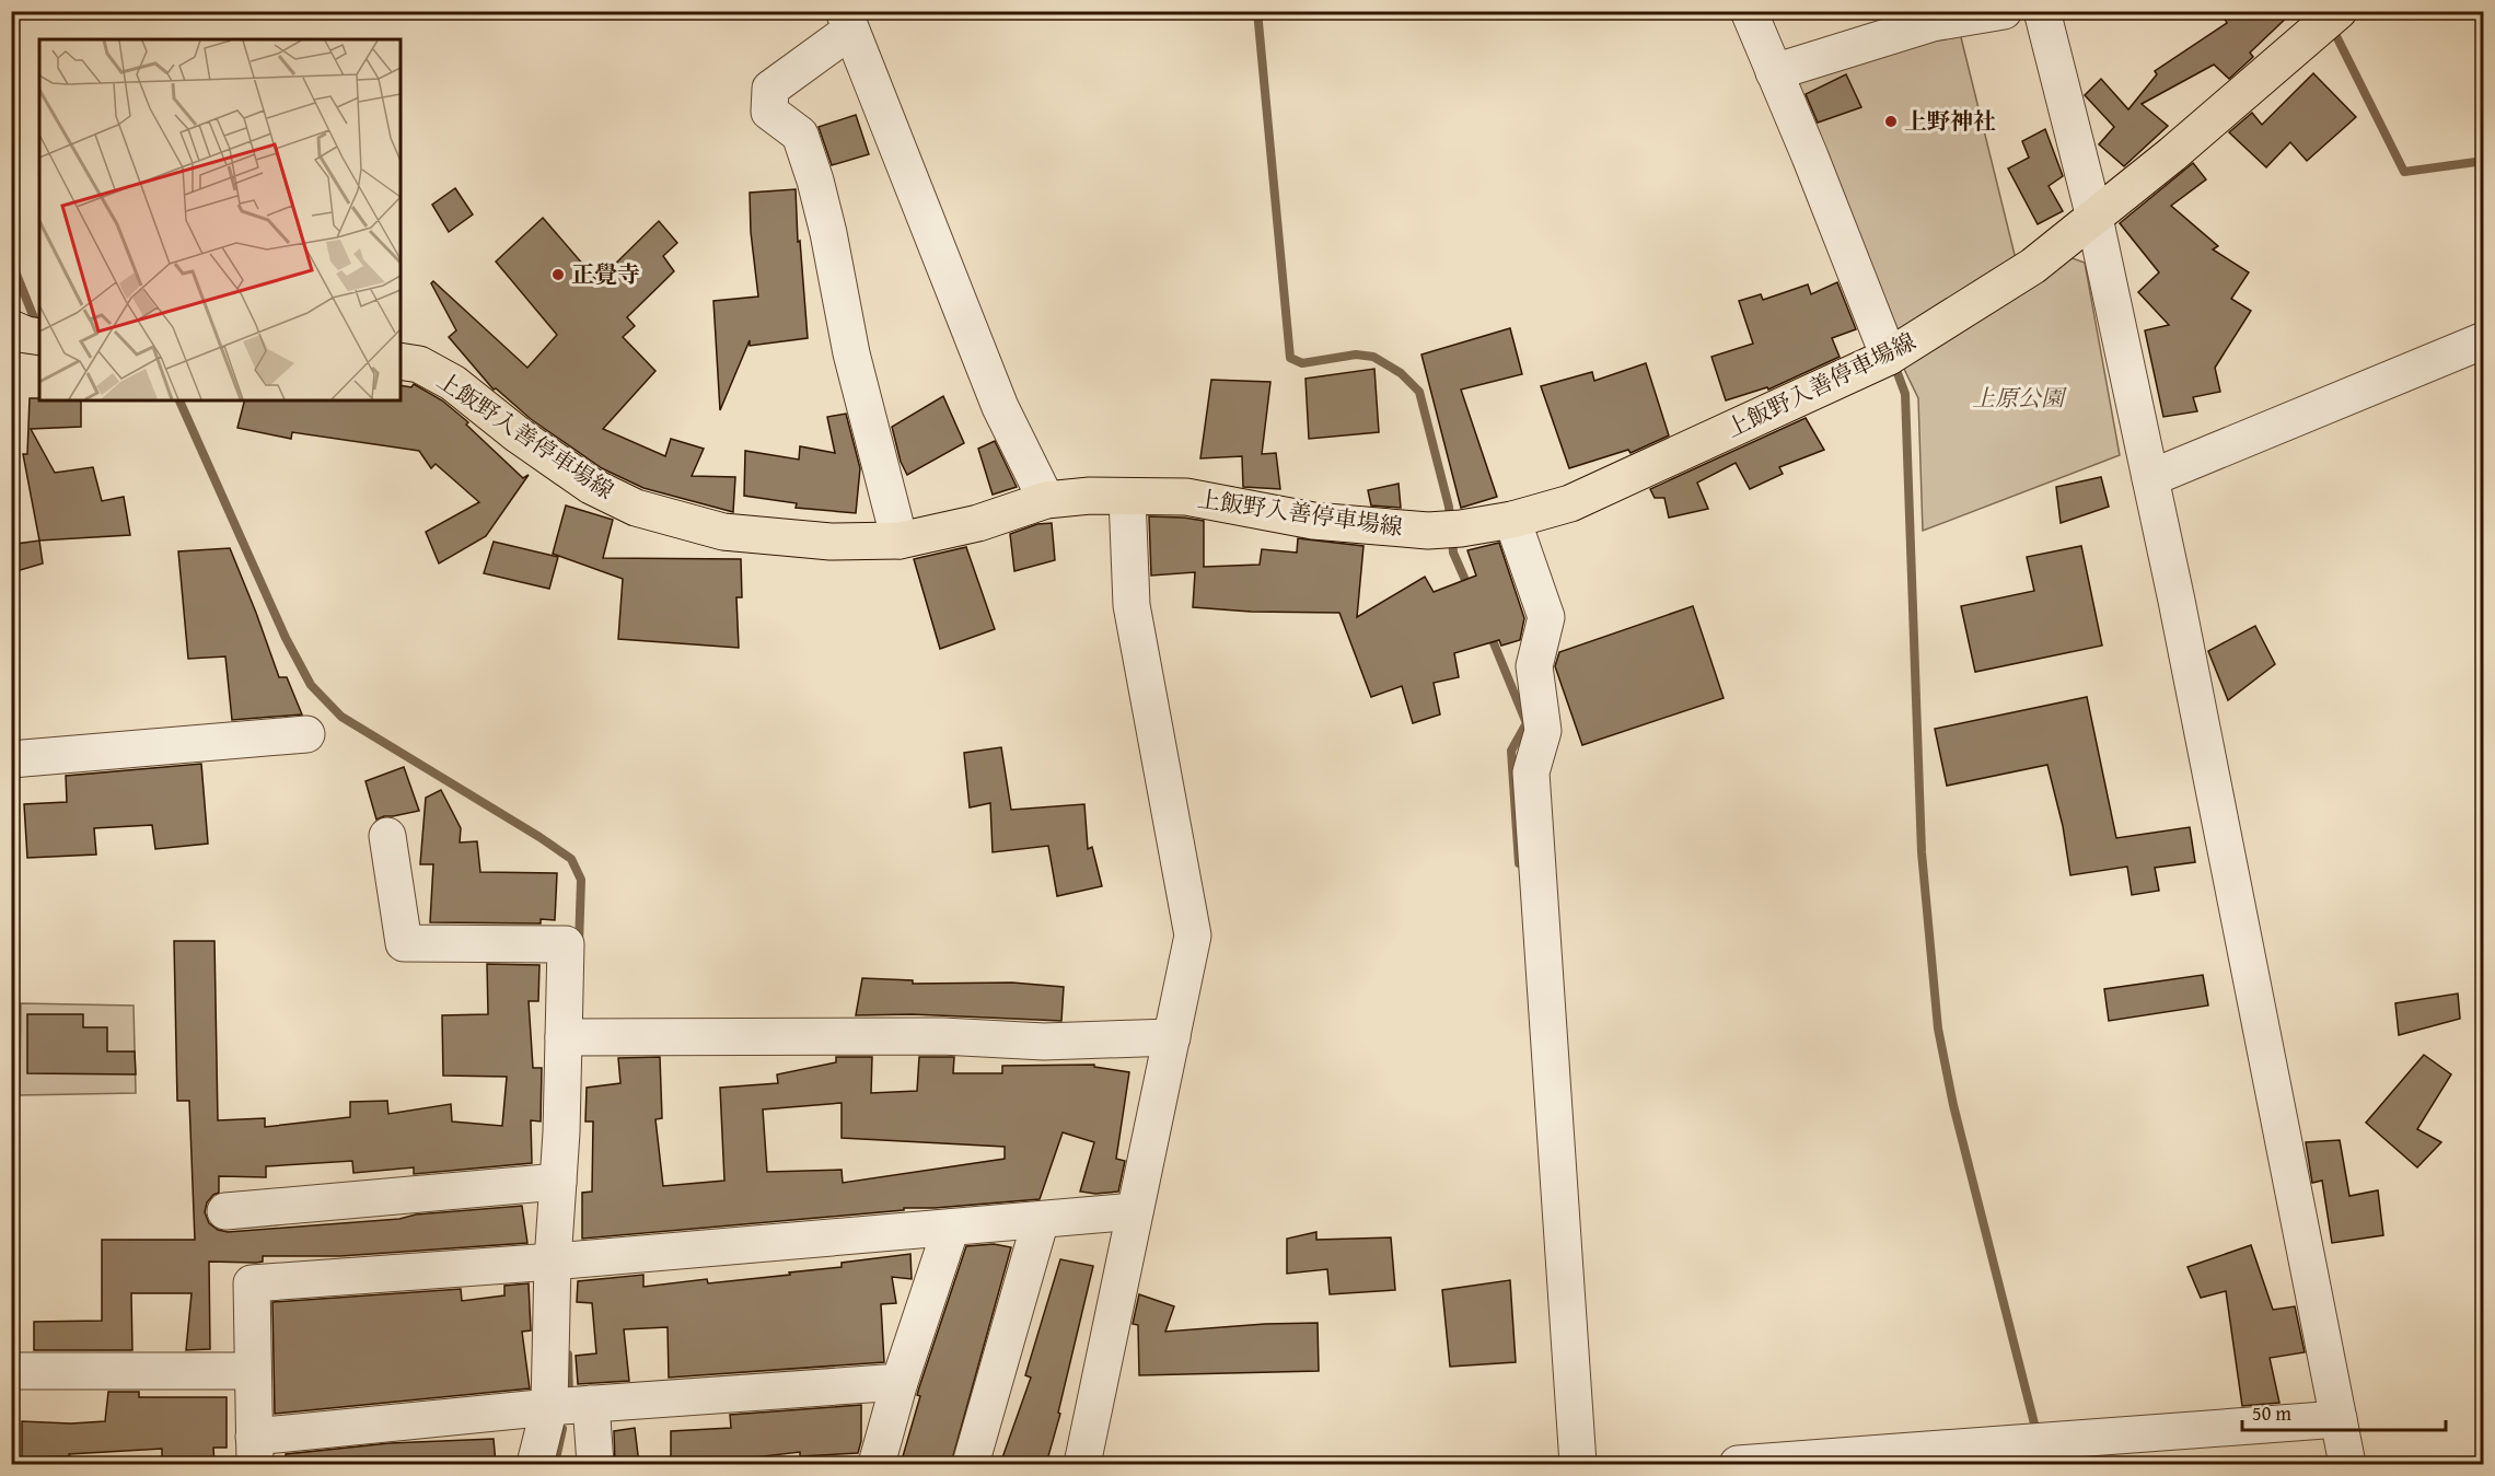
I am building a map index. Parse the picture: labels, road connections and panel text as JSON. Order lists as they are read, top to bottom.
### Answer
{
  "streets": {
    "main road": ["上飯野入善停車場線"]
  },
  "parks": ["上原公園"],
  "places": ["上野神社", "正覺寺"],
  "scale_bar": "50 m"
}
